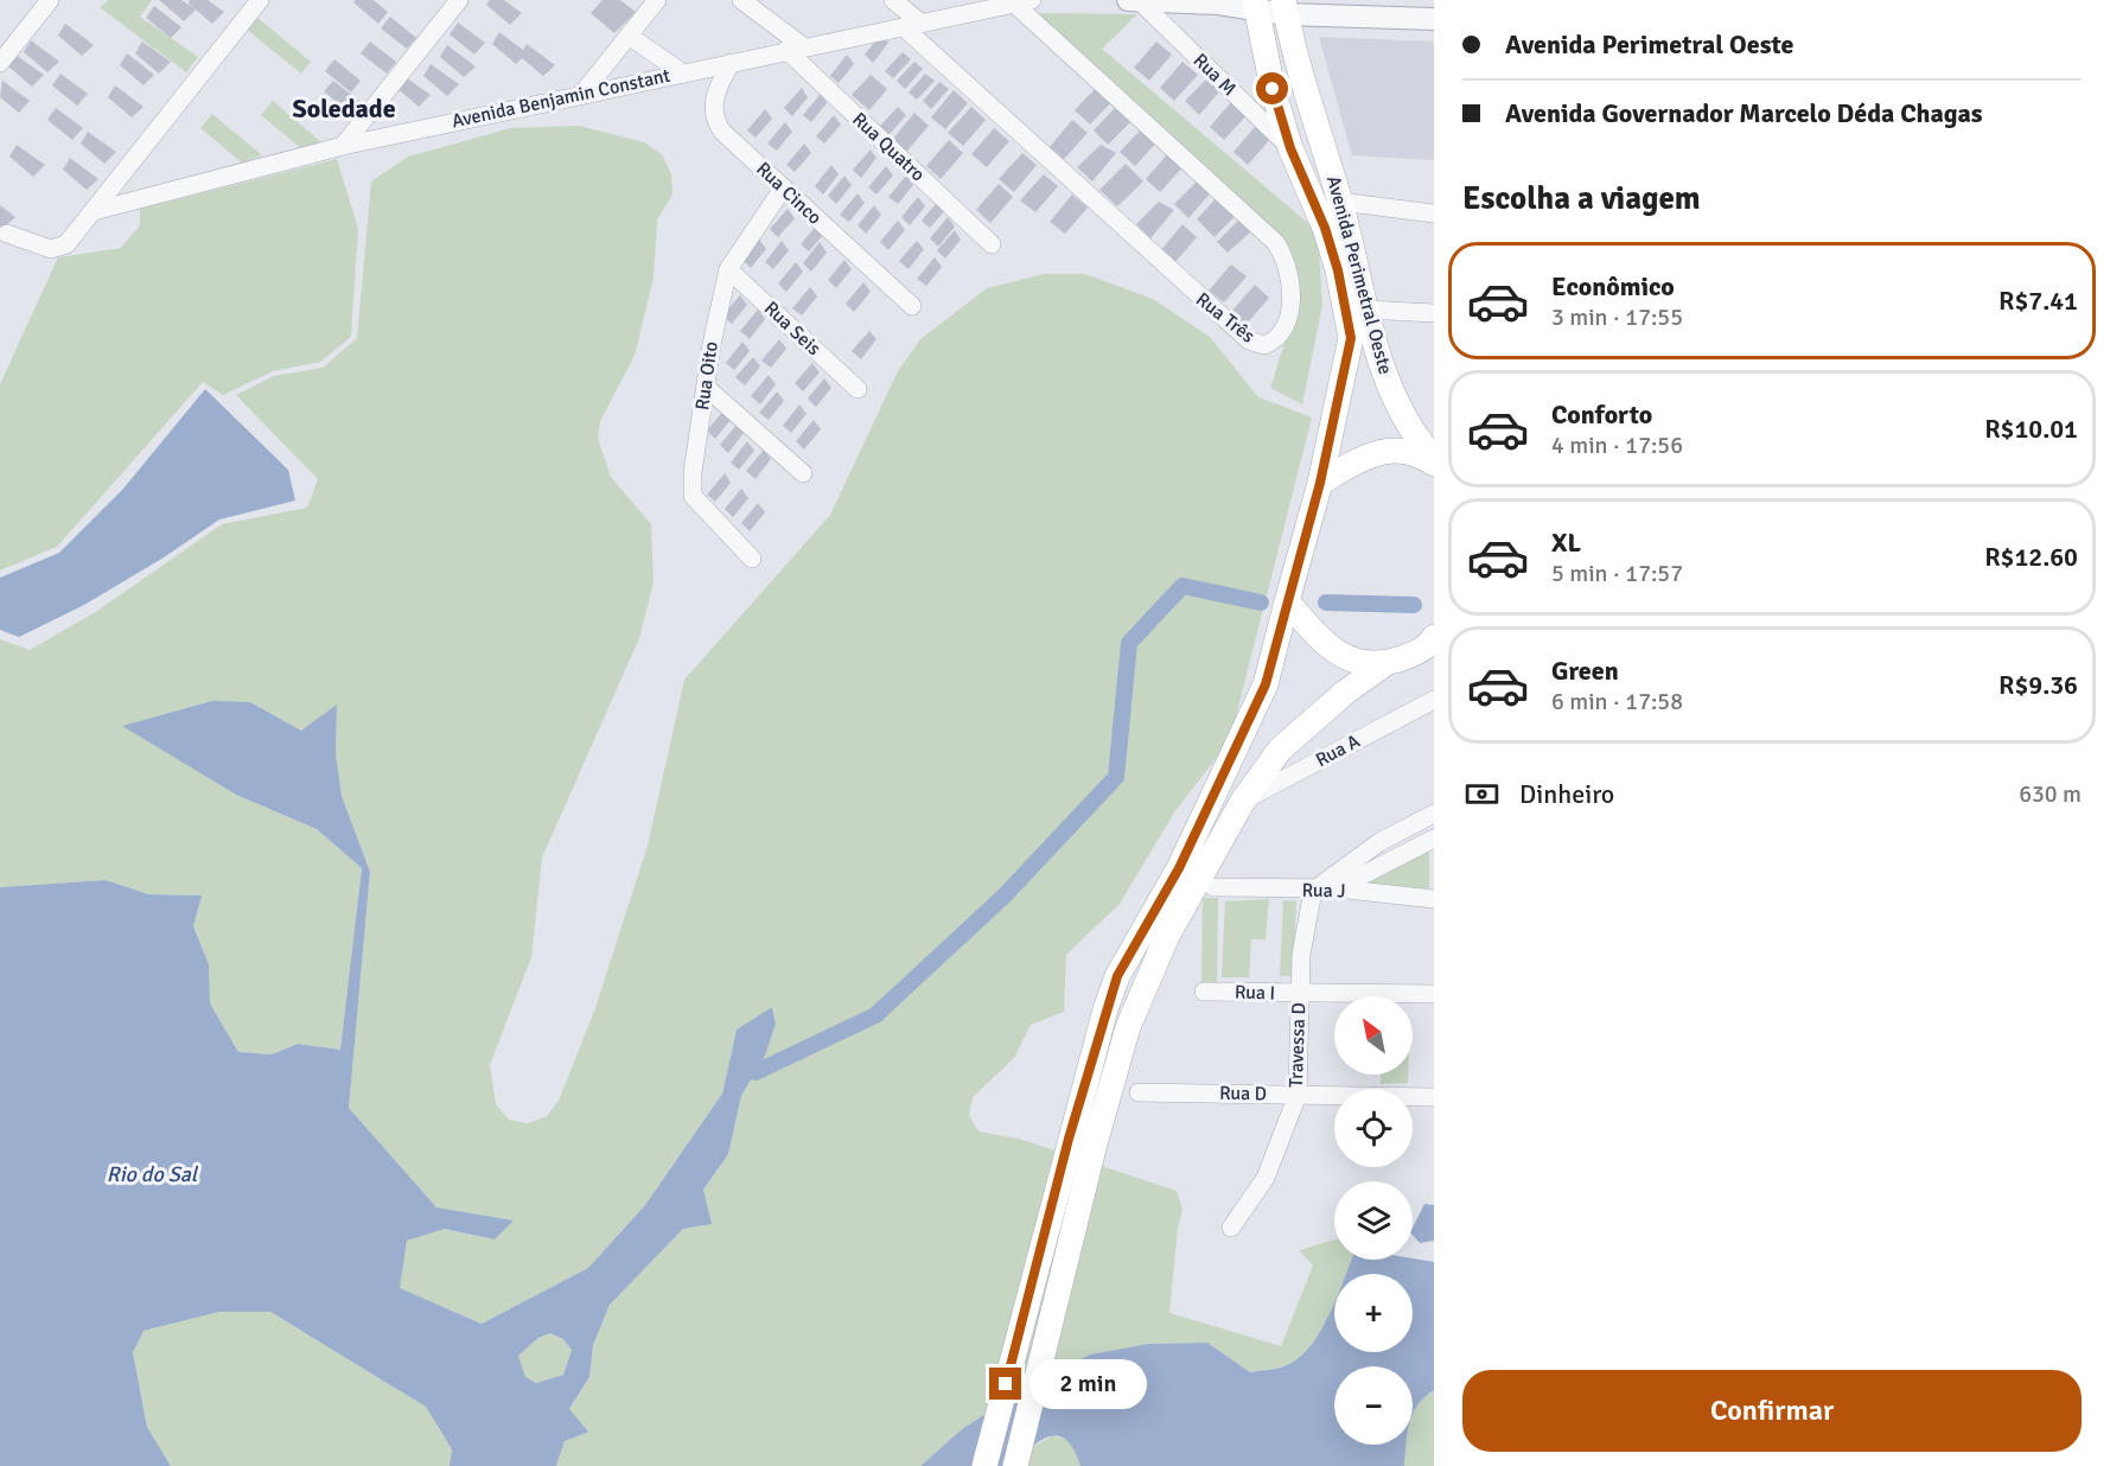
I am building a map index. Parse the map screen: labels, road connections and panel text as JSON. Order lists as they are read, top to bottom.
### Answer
{
  "streets": {
    "main road": ["Avenida Perimetral Oeste"],
    "street": [
      "Rua M",
      "Avenida Benjamin Constant",
      "Rua Quatro",
      "Rua Cinco",
      "Rua Três",
      "Rua Seis",
      "Rua Oito",
      "Rua A",
      "Rua J",
      "Rua I",
      "Travessa D",
      "Rua D"
    ]
  },
  "crossings": [
    ["Rua M", "Avenida Perimetral Oeste"],
    ["Avenida Benjamin Constant", "Rua Quatro"],
    ["Avenida Benjamin Constant", "Rua Cinco"],
    ["Avenida Benjamin Constant", "Rua Três"],
    ["Rua Cinco", "Rua Oito"],
    ["Rua Seis", "Rua Oito"],
    ["Rua J", "Travessa D"],
    ["Rua I", "Travessa D"],
    ["Travessa D", "Rua D"]
  ],
  "districts": ["Soledade"],
  "water": ["Rio do Sal"],
  "north": "top left",
  "page": {
    "banner": ["Avenida Perimetral Oeste", "Avenida Governador Marcelo Déda Chagas"],
    "heading": "Escolha a viagem",
    "list": [
      {
        "name": "Econômico",
        "note": "3 min · 17:55",
        "value": "R$7.41"
      },
      {
        "name": "Conforto",
        "note": "4 min · 17:56",
        "value": "R$10.01"
      },
      {
        "name": "XL",
        "note": "5 min · 17:57",
        "value": "R$12.60"
      },
      {
        "name": "Green",
        "note": "6 min · 17:58",
        "value": "R$9.36"
      }
    ],
    "pay": ["Dinheiro", "630 m"],
    "map_buttons": ["+", "−"],
    "buttons": "Confirmar",
    "bubble": "2 min"
  }
}
